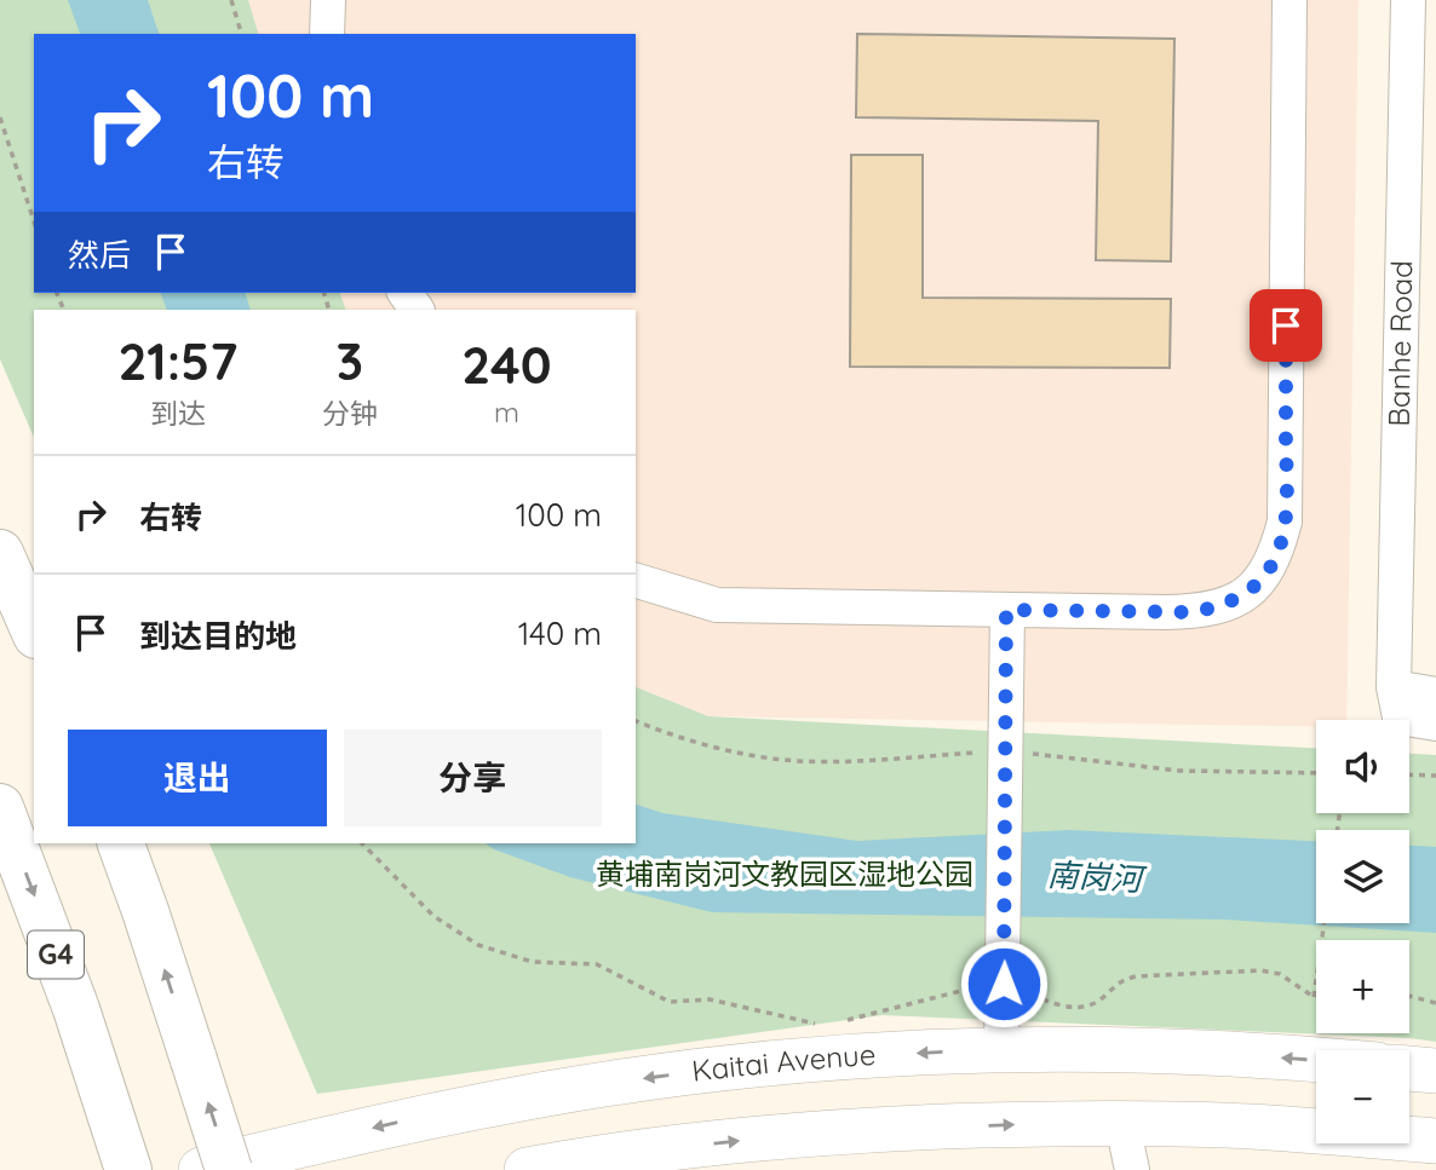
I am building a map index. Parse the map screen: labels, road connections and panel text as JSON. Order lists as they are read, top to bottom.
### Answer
{
  "streets": {
    "highway": ["G4"],
    "main road": ["Kaitai Avenue"],
    "street": ["Banhe Road"]
  },
  "water": ["南岗河"],
  "parks": ["黄埔南岗河文教园区湿地公园"],
  "page": {
    "turn": ["100 m", "右转"],
    "then": "然后",
    "eta": [
      "21:57",
      "到达",
      "3",
      "分钟",
      "240",
      "m"
    ],
    "list": [
      {
        "name": "右转",
        "value": "100 m"
      },
      {
        "name": "到达目的地",
        "value": "140 m"
      }
    ],
    "buttons": ["退出", "分享"],
    "map_buttons": ["+", "−"]
  }
}
